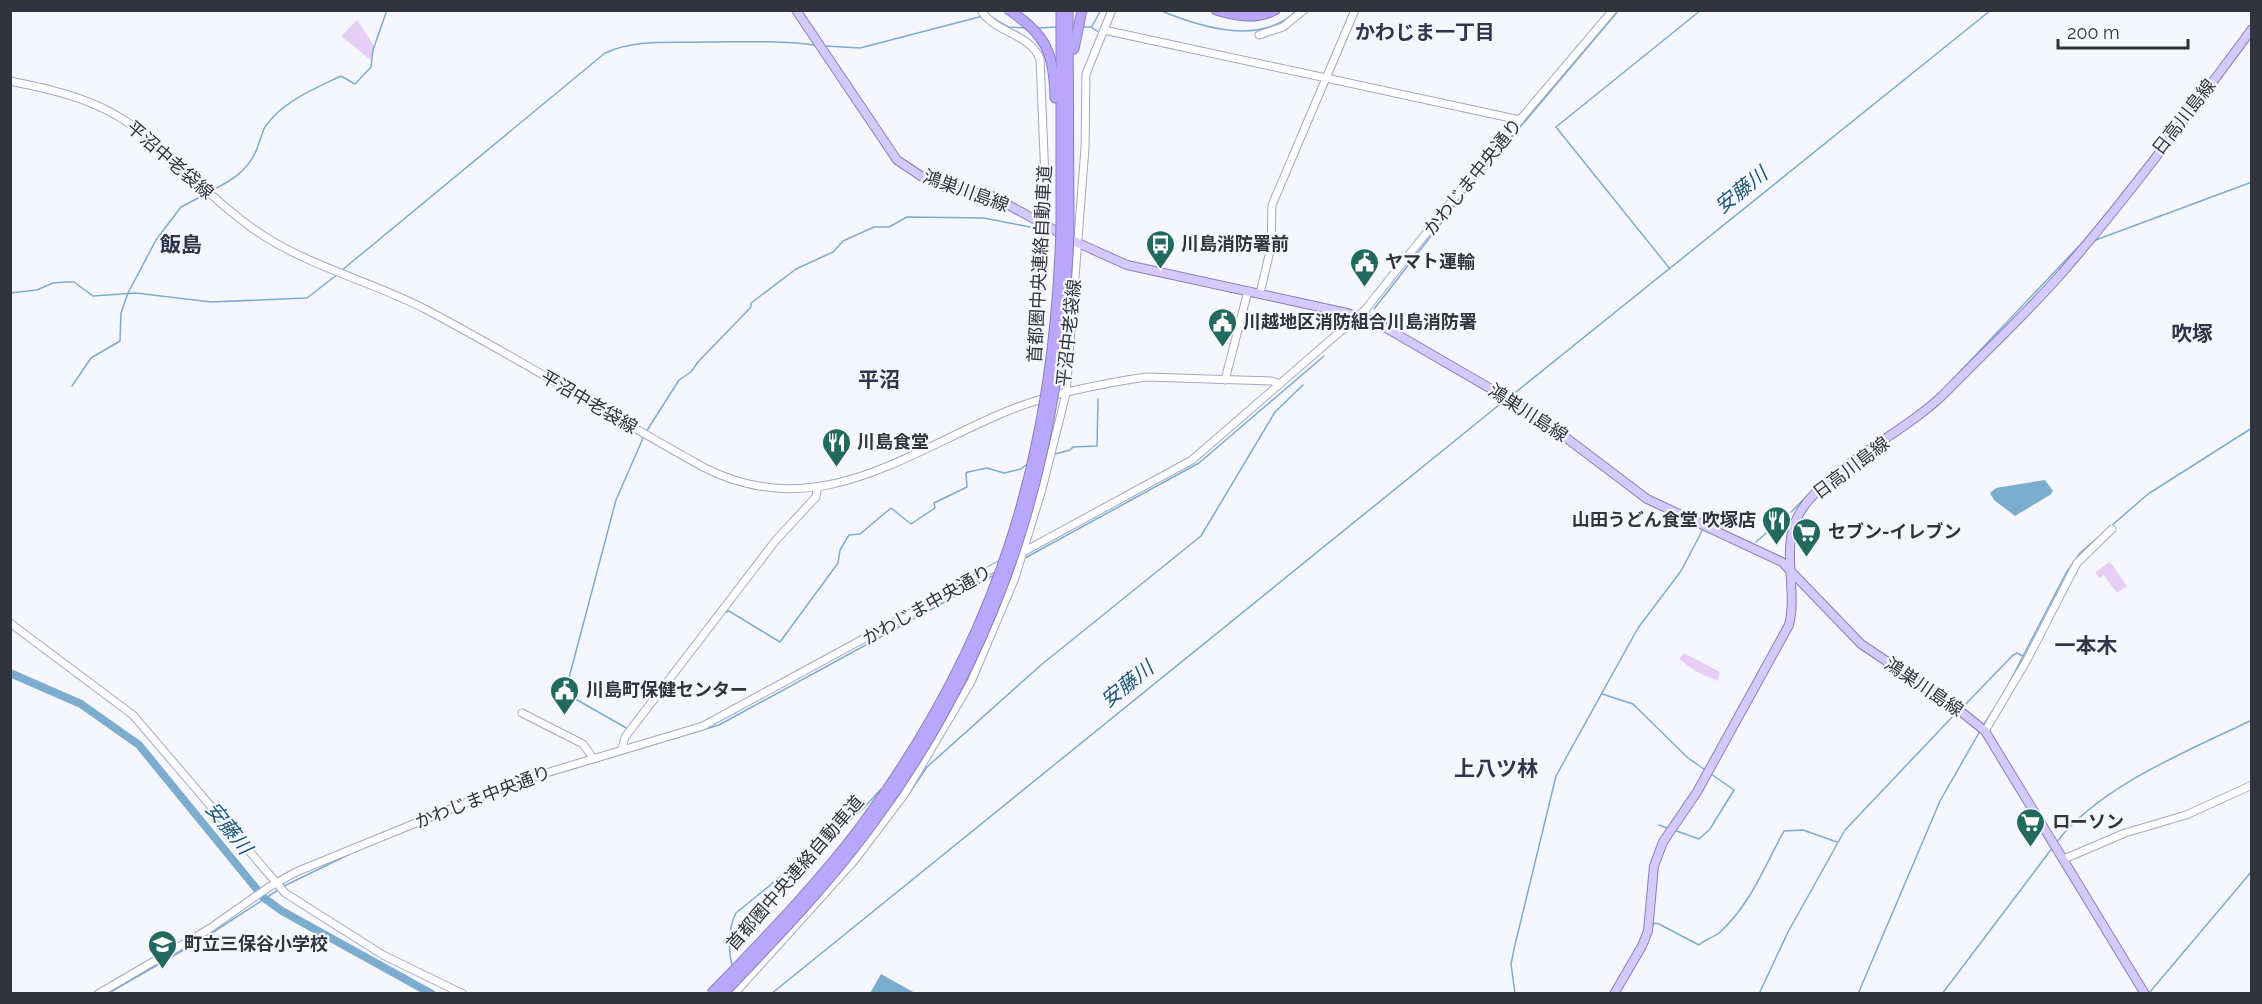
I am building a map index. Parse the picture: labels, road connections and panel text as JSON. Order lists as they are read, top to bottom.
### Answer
{
  "streets": {
    "highway": ["首都圏中央連絡自動車道"],
    "main road": ["日高川島線", "鴻巣川島線"],
    "street": ["平沼中老袋線", "かわじま中央通り"]
  },
  "crossings": [
    ["日高川島線", "鴻巣川島線"],
    ["平沼中老袋線", "鴻巣川島線"],
    ["かわじま中央通り", "鴻巣川島線"]
  ],
  "districts": [
    "かわじま一丁目",
    "飯島",
    "吹塚",
    "平沼",
    "一本木",
    "上八ツ林"
  ],
  "water": ["安藤川"],
  "places": {
    "bus stop": ["川島消防署前"],
    "public building": ["ヤマト運輸", "川越地区消防組合川島消防署", "川島町保健センター"],
    "restaurant": ["川島食堂", "山田うどん食堂 吹塚店"],
    "supermarket": ["セブン-イレブン", "ローソン"],
    "school or university": ["町立三保谷小学校"]
  },
  "scale_bar": "200 m"
}
